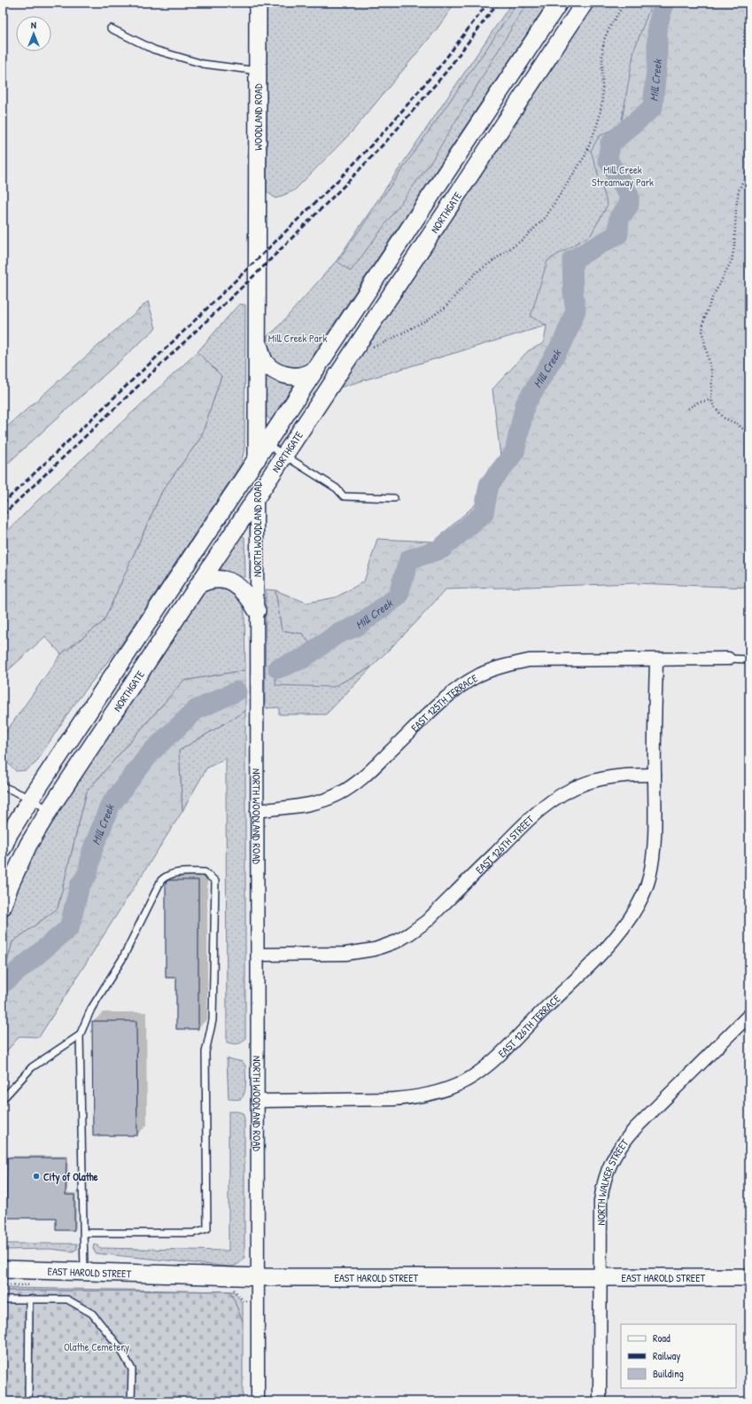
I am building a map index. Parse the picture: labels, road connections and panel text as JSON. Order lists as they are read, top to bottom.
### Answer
{
  "streets": {
    "main road": [
      "WOODLAND ROAD",
      "NORTHGATE",
      "NORTH WOODLAND ROAD",
      "EAST HAROLD STREET"
    ],
    "street": [
      "EAST 125TH TERRACE",
      "EAST 126TH STREET",
      "EAST 126TH TERRACE",
      "NORTH WALKER STREET"
    ]
  },
  "crossings": [
    ["WOODLAND ROAD", "NORTH WOODLAND ROAD"],
    ["NORTHGATE", "NORTH WOODLAND ROAD"],
    ["NORTH WOODLAND ROAD", "EAST 125TH TERRACE"],
    ["NORTH WOODLAND ROAD", "EAST 126TH STREET"],
    ["NORTH WOODLAND ROAD", "EAST 126TH TERRACE"],
    ["NORTH WOODLAND ROAD", "EAST HAROLD STREET"],
    ["EAST 126TH STREET", "EAST 126TH TERRACE"],
    ["NORTH WALKER STREET", "EAST HAROLD STREET"]
  ],
  "water": ["Mill Creek"],
  "parks": ["Mill Creek Streamway Park", "Mill Creek Park", "Olathe Cemetery"],
  "places": ["City of Olathe"],
  "legend": ["Road", "Railway", "Building"],
  "north": "top"
}
